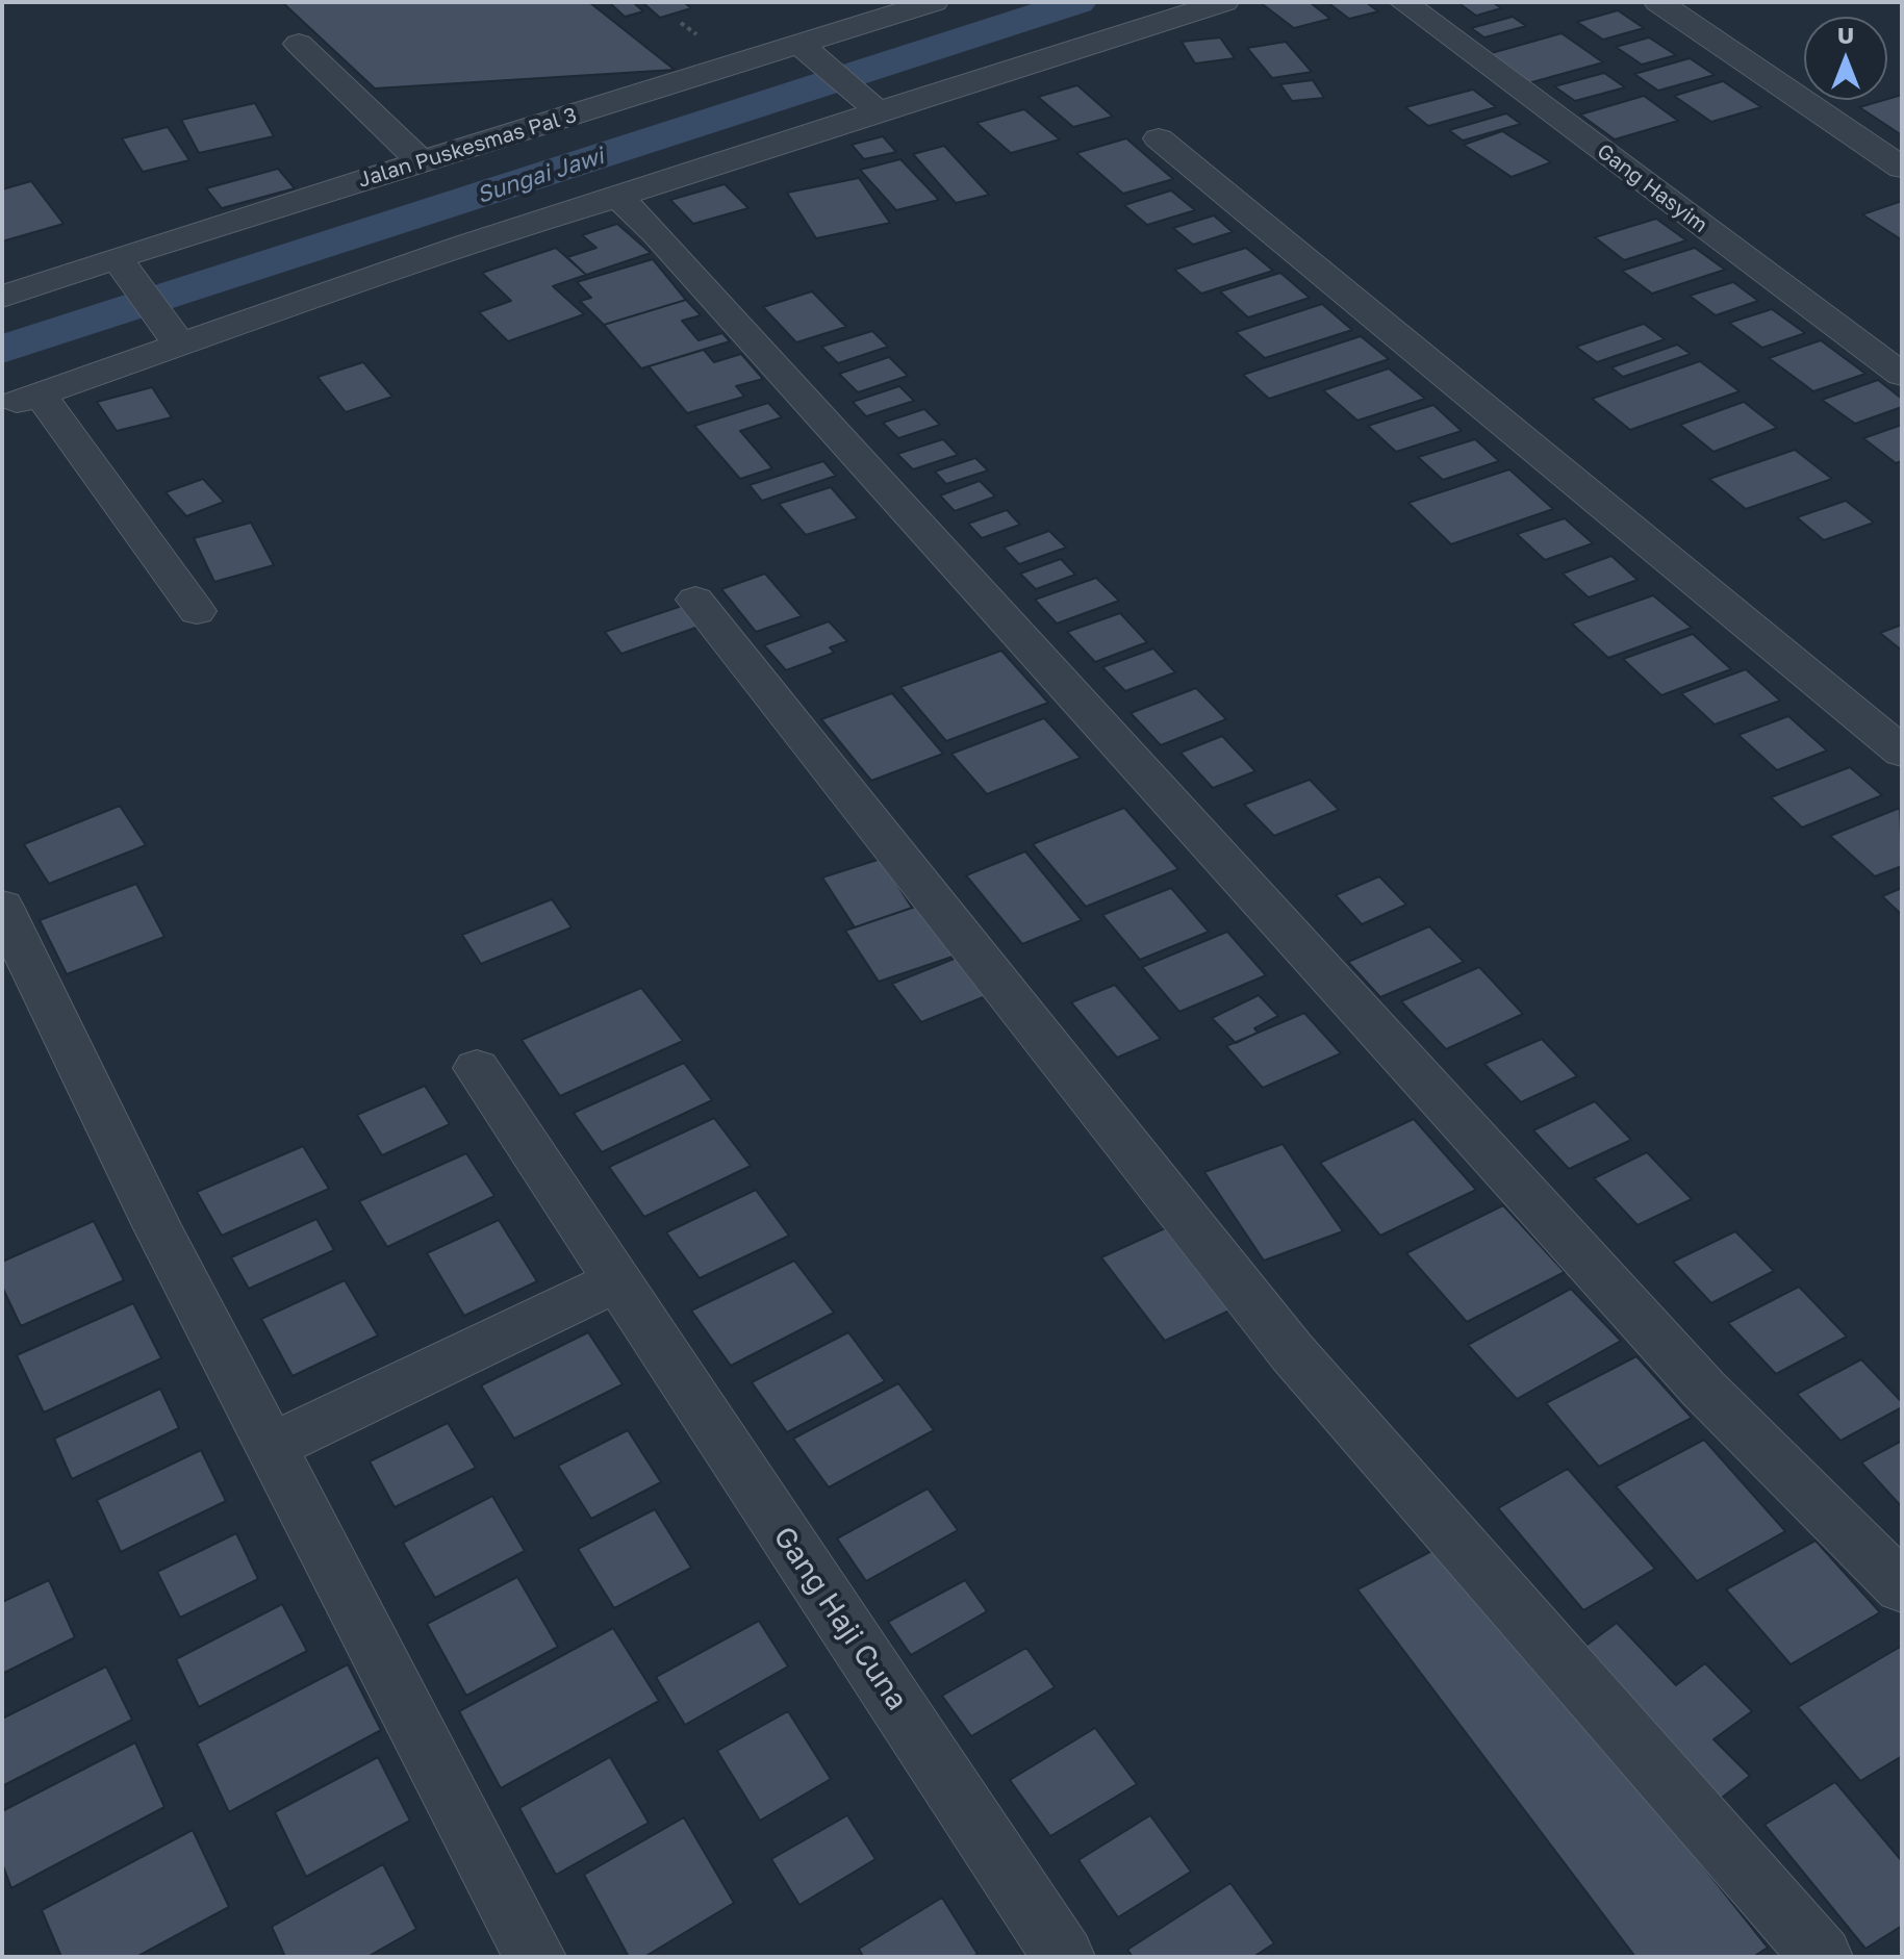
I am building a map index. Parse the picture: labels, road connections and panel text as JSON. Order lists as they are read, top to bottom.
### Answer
{
  "streets": {
    "street": ["Jalan Puskesmas Pal 3", "Gang Hasyim", "Gang Haji Cuna"]
  },
  "water": ["Sungai Jawi"],
  "north": "top"
}
